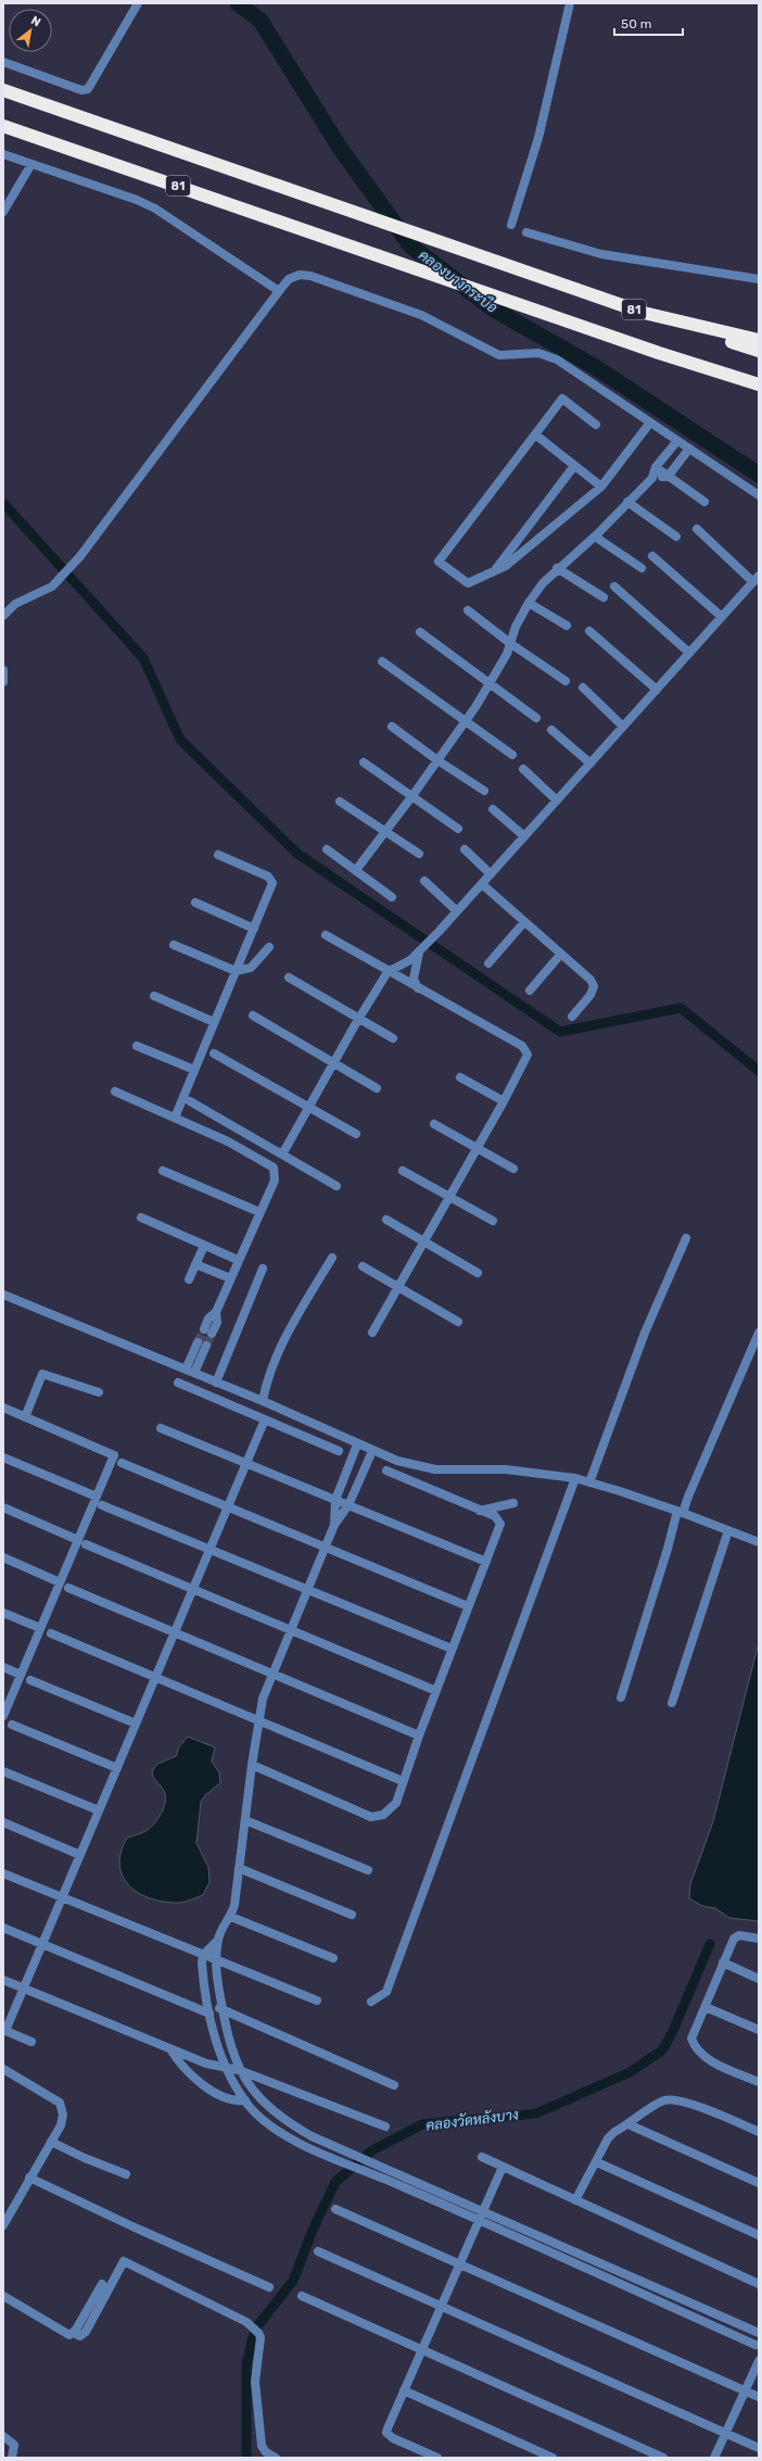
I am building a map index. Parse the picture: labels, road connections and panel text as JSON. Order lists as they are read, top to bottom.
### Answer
{
  "streets": {
    "highway": ["81"]
  },
  "water": ["คลองบางกระบือ", "คลองวัดหลังบาง"],
  "scale_bar": "50 m",
  "north": "top right"
}
